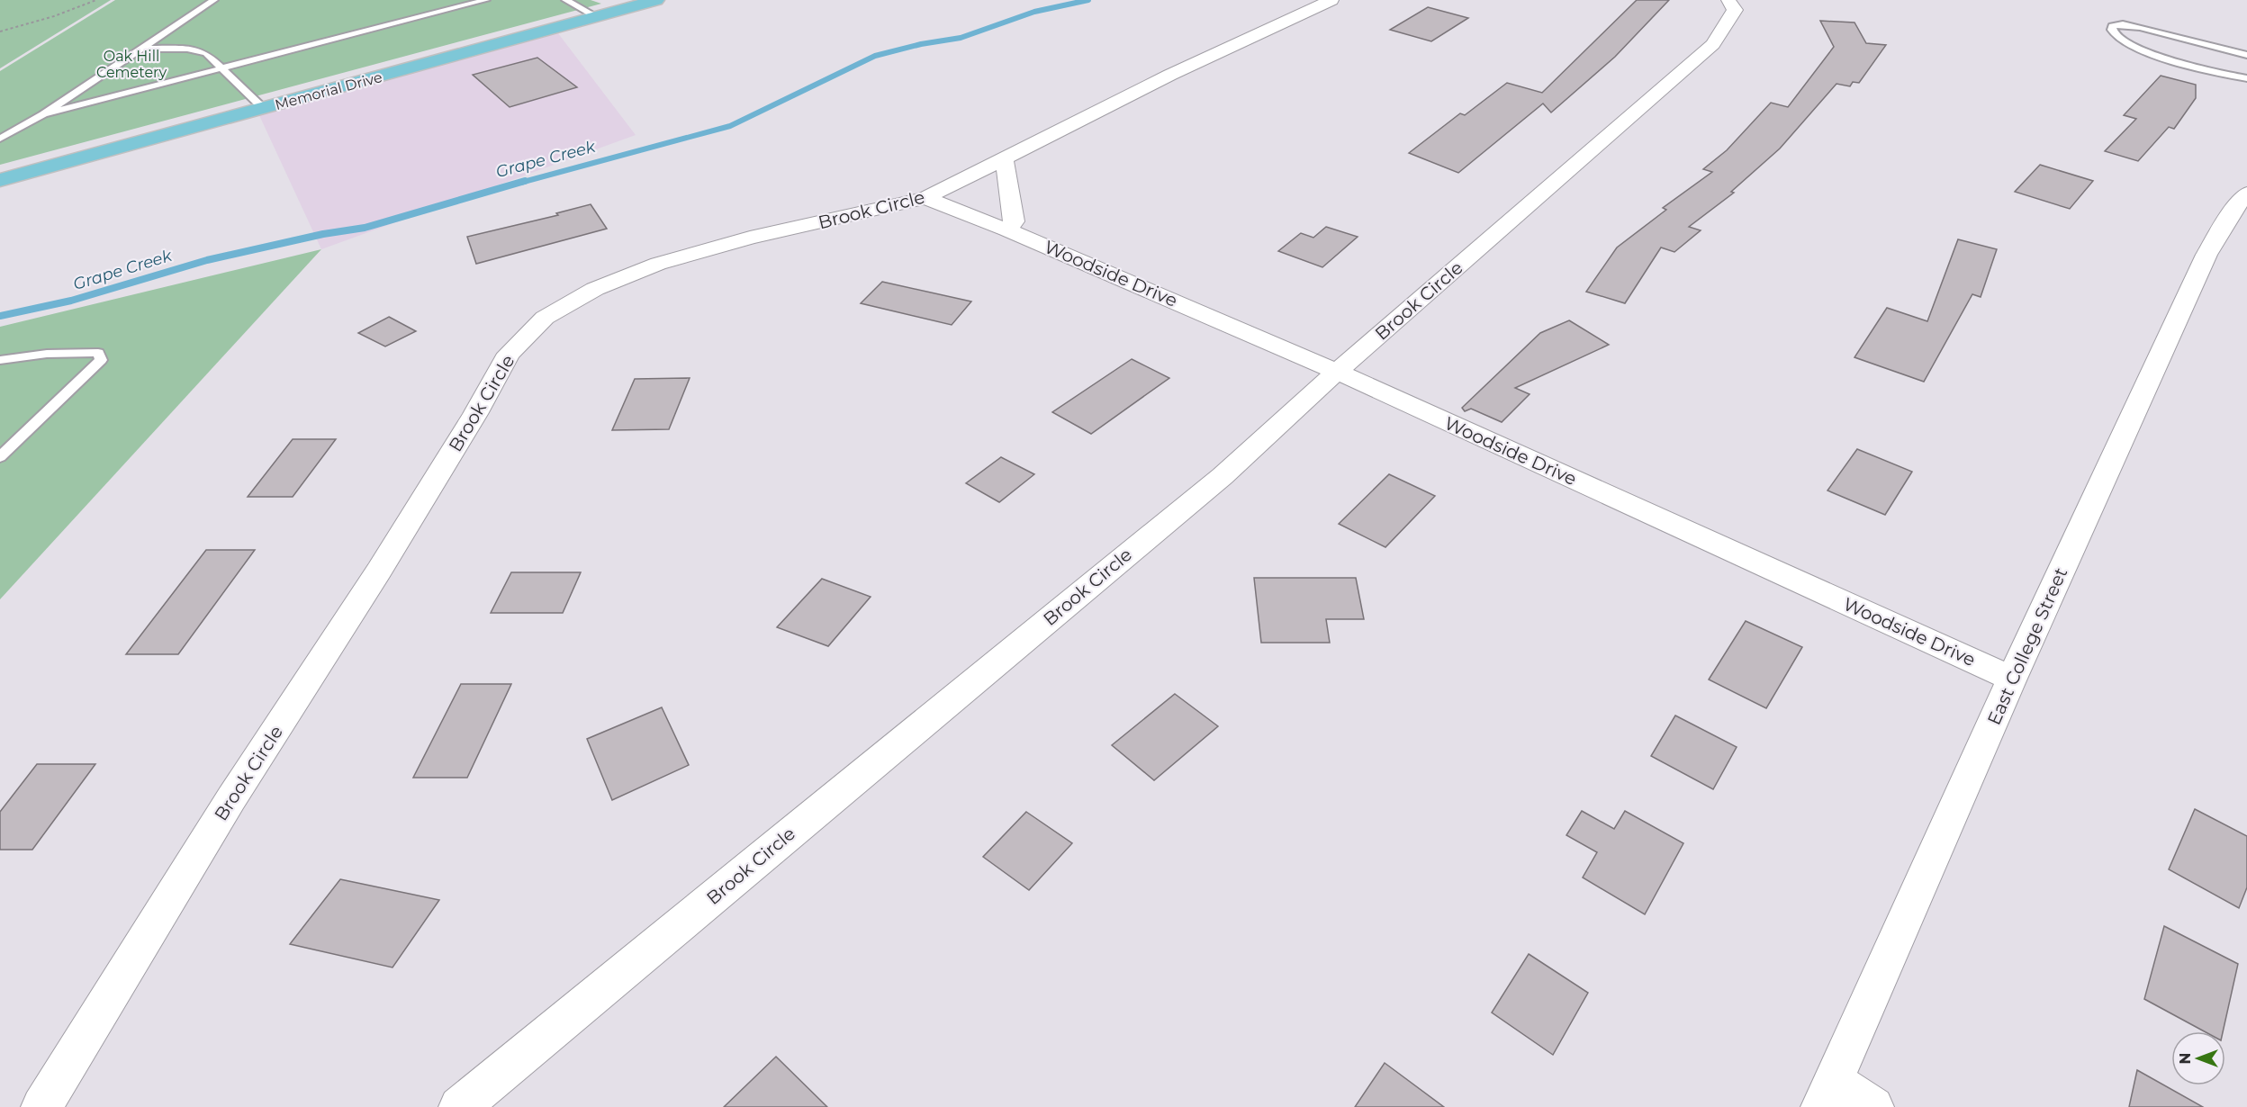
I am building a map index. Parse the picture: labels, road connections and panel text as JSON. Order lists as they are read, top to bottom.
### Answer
{
  "streets": {
    "main road": ["Memorial Drive"],
    "street": ["Brook Circle", "Woodside Drive", "East College Street"]
  },
  "crossings": [
    ["Brook Circle", "Woodside Drive"],
    ["Woodside Drive", "East College Street"]
  ],
  "water": ["Grape Creek"],
  "parks": ["Oak Hill Cemetery"],
  "north": "left"
}
